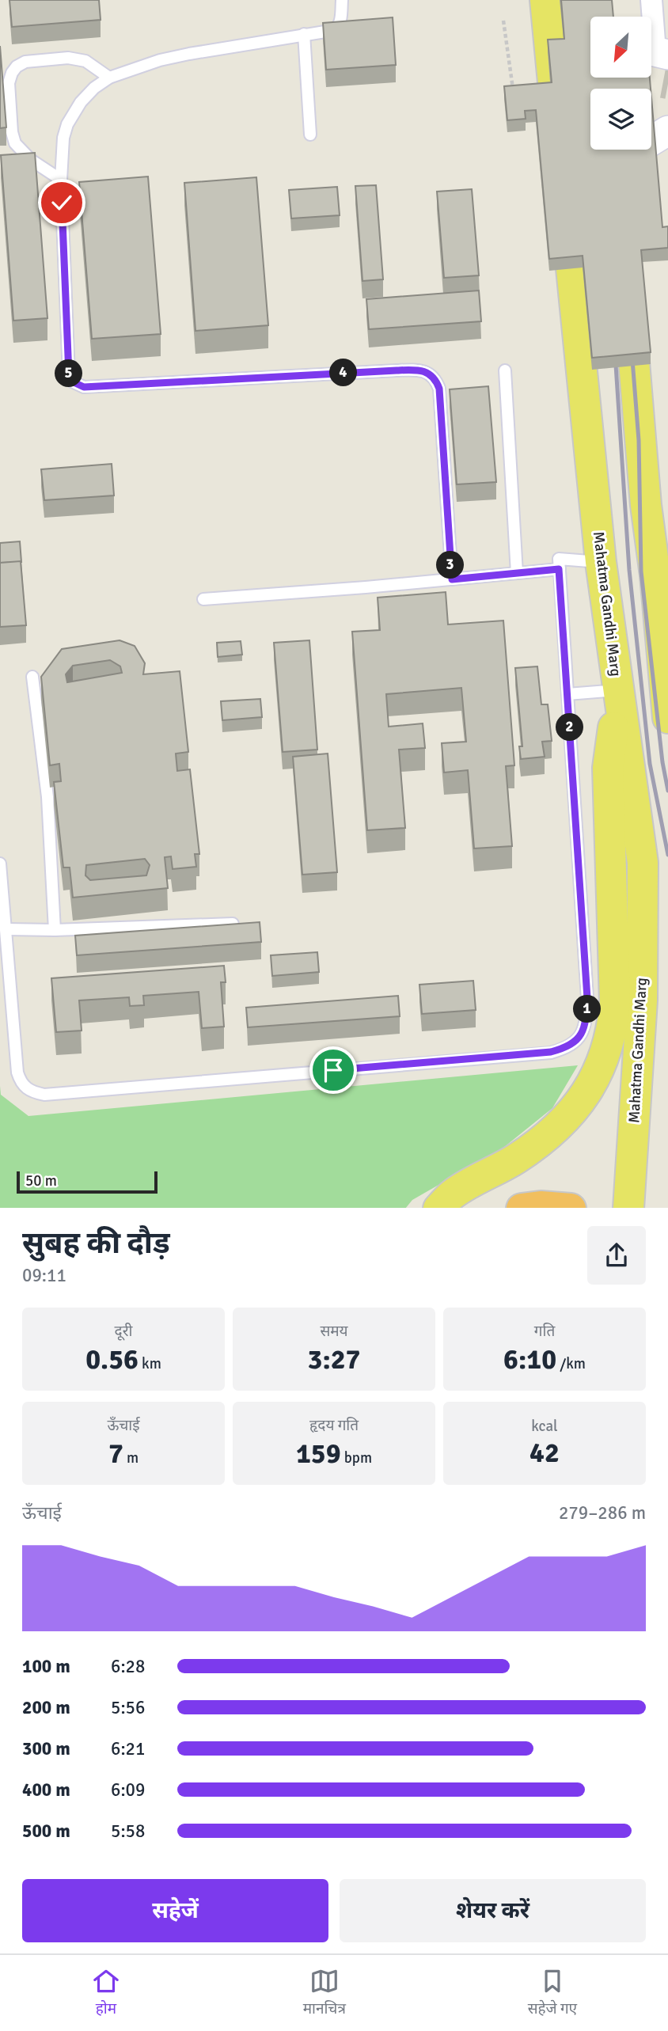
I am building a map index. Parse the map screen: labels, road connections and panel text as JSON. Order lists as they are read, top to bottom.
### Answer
{
  "streets": {
    "main road": ["Mahatma Gandhi Marg"]
  },
  "scale_bar": "50 m",
  "north": "bottom left",
  "page": {
    "pins": [
      "4",
      "5",
      "3",
      "2",
      "1"
    ],
    "scale": "50 m",
    "heading": ["सुबह की दौड़", "09:11"],
    "stats": [
      ["दूरी", "0.56 km"],
      ["समय", "3:27"],
      ["गति", "6:10 /km"],
      ["ऊँचाई", "7 m"],
      ["हृदय गति", "159 bpm"],
      ["kcal", "42"]
    ],
    "chart": ["ऊँचाई", "279–286 m"],
    "list": [
      {
        "name": "100 m",
        "note": "6:28"
      },
      {
        "name": "200 m",
        "note": "5:56"
      },
      {
        "name": "300 m",
        "note": "6:21"
      },
      {
        "name": "400 m",
        "note": "6:09"
      },
      {
        "name": "500 m",
        "note": "5:58"
      }
    ],
    "buttons": ["सहेजें", "शेयर करें"],
    "tabs": ["होम", "मानचित्र", "सहेजे गए"]
  }
}
